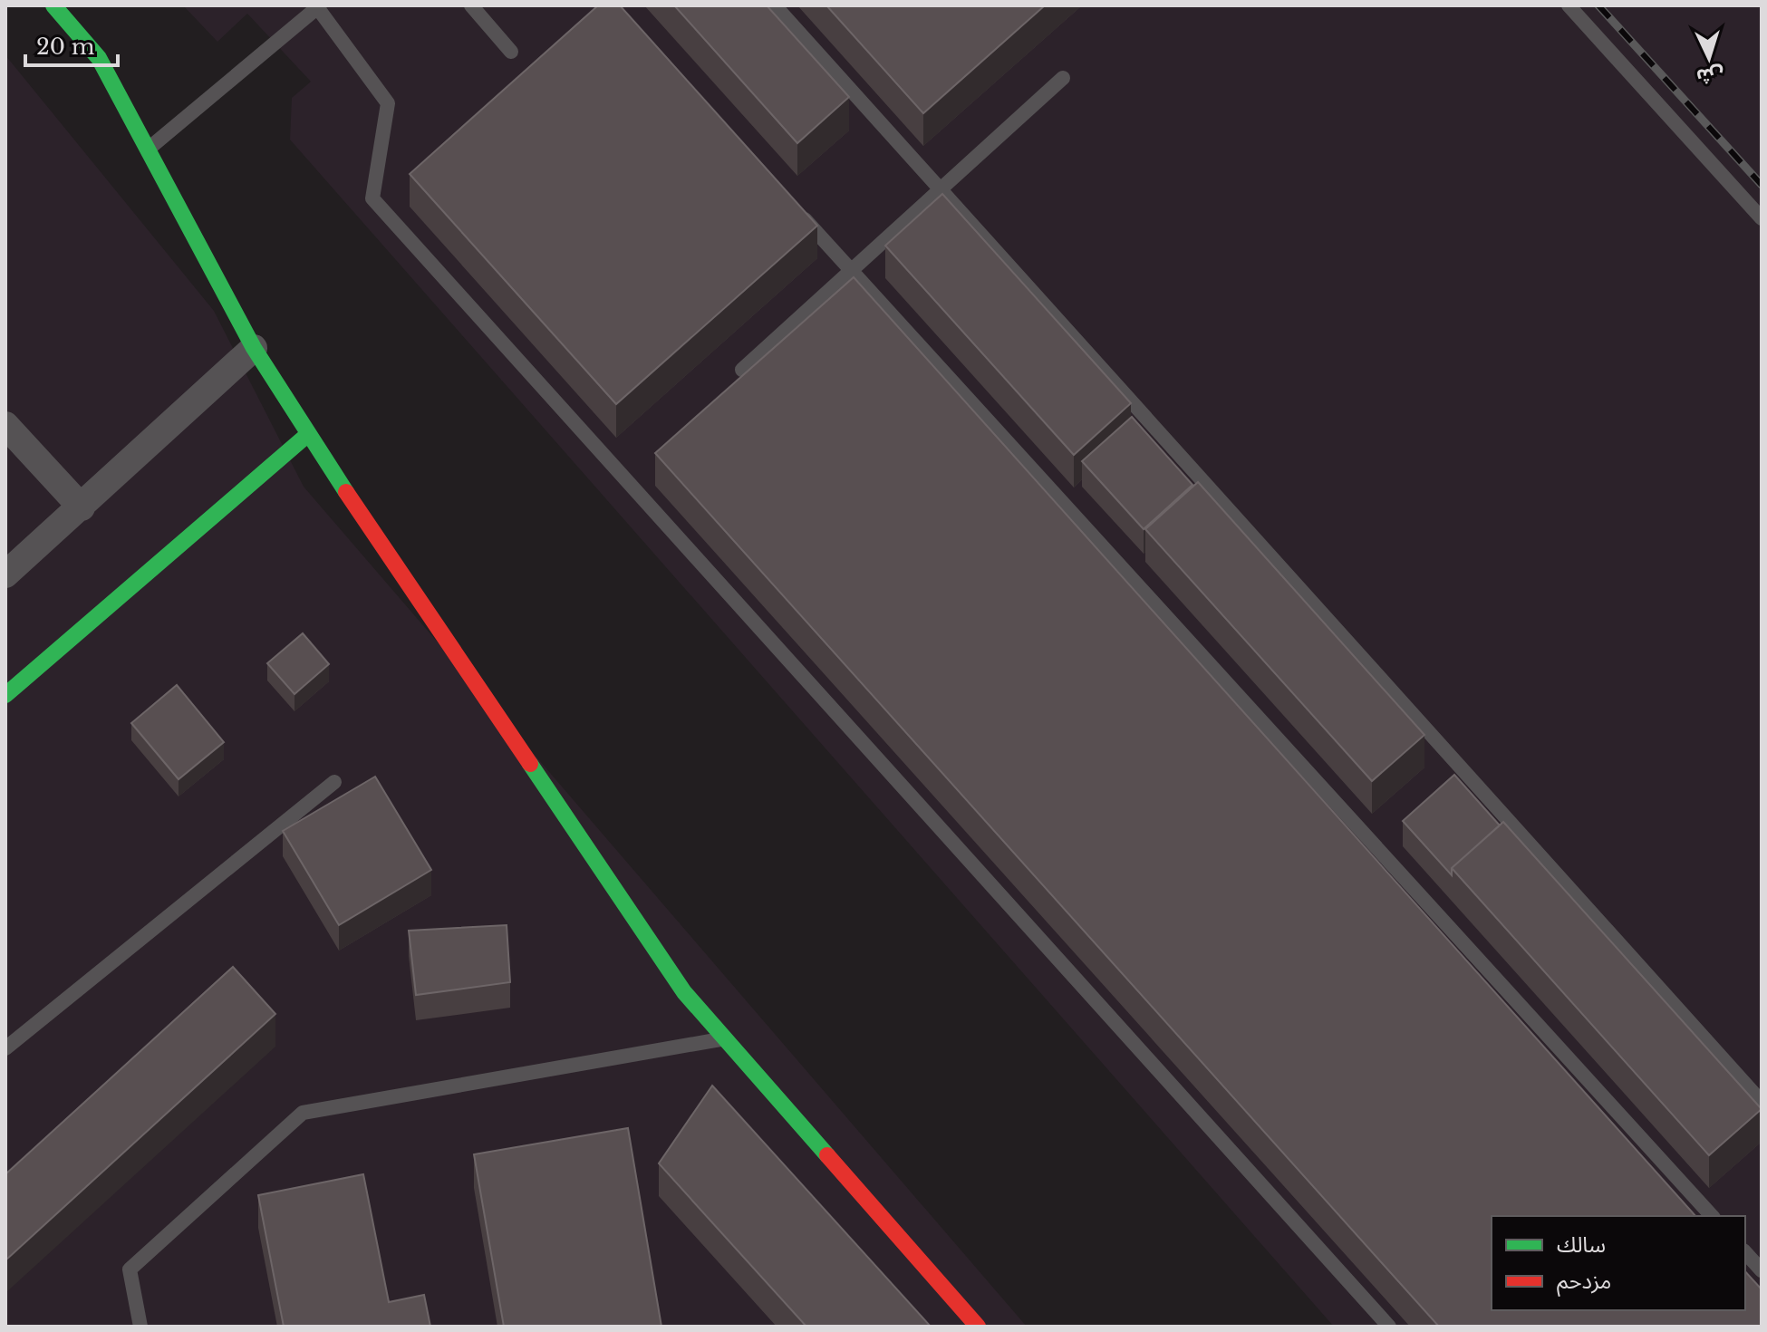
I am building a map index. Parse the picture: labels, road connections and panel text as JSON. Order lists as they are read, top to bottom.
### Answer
{
  "legend": ["سالك", "مزدحم"],
  "scale_bar": "20 m",
  "north": "bottom"
}
